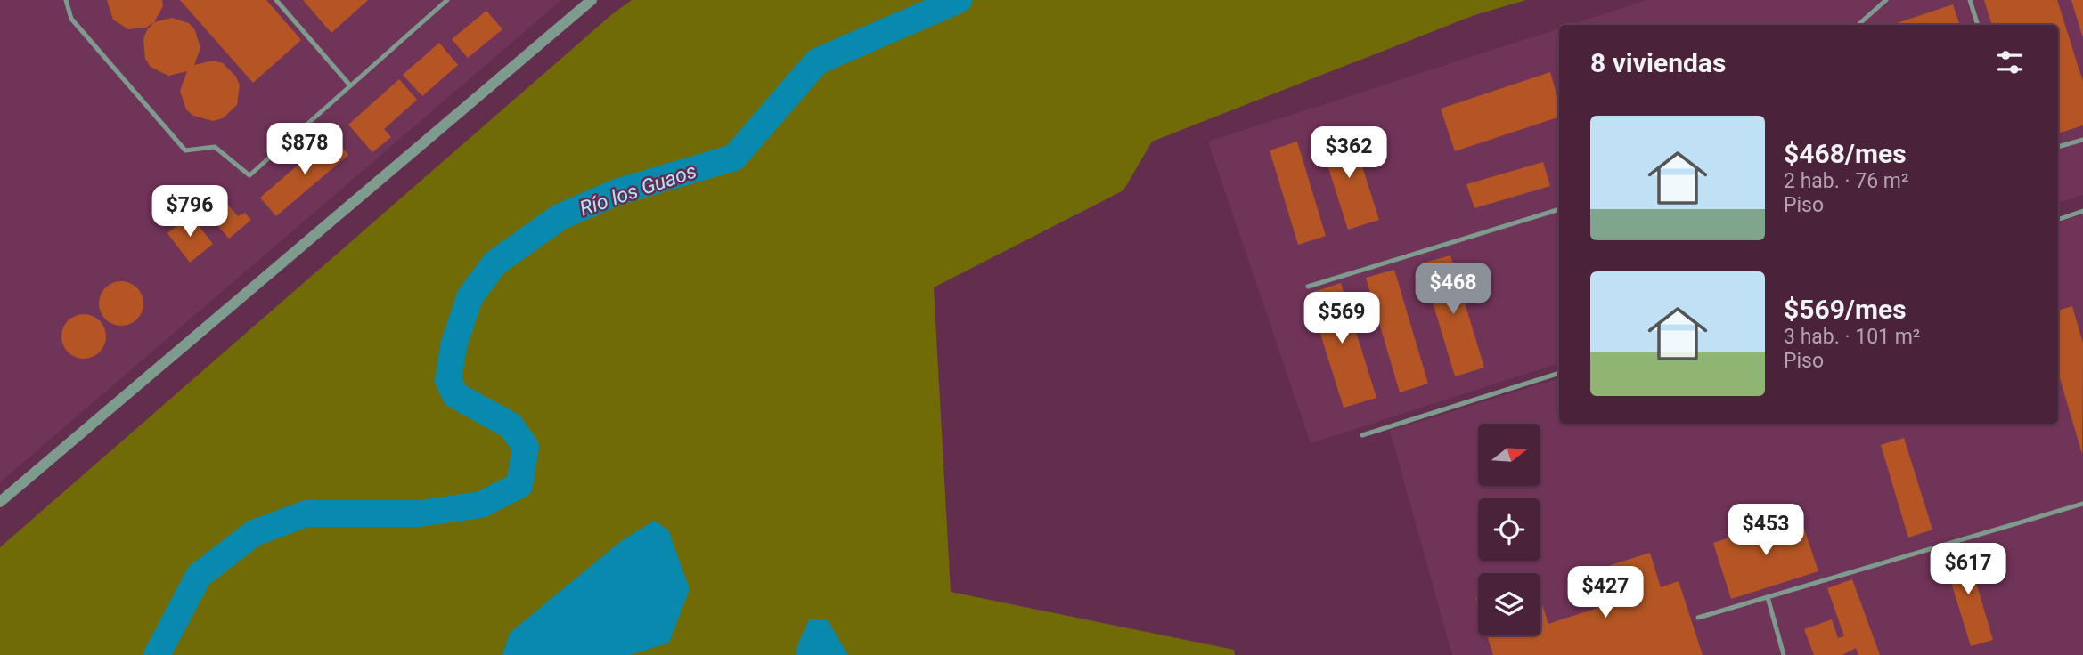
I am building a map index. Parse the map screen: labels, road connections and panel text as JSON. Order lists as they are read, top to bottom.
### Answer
{
  "water": ["Río los Guaos"],
  "north": "right",
  "page": {
    "heading": "8 viviendas",
    "list": [
      {
        "name": "$468/mes",
        "note": "2 hab. · 76 m² · Piso"
      },
      {
        "name": "$569/mes",
        "note": "3 hab. · 101 m² · Piso"
      }
    ],
    "price": [
      "$878",
      "$362",
      "$796",
      "$468",
      "$569",
      "$453",
      "$617",
      "$427"
    ]
  }
}
